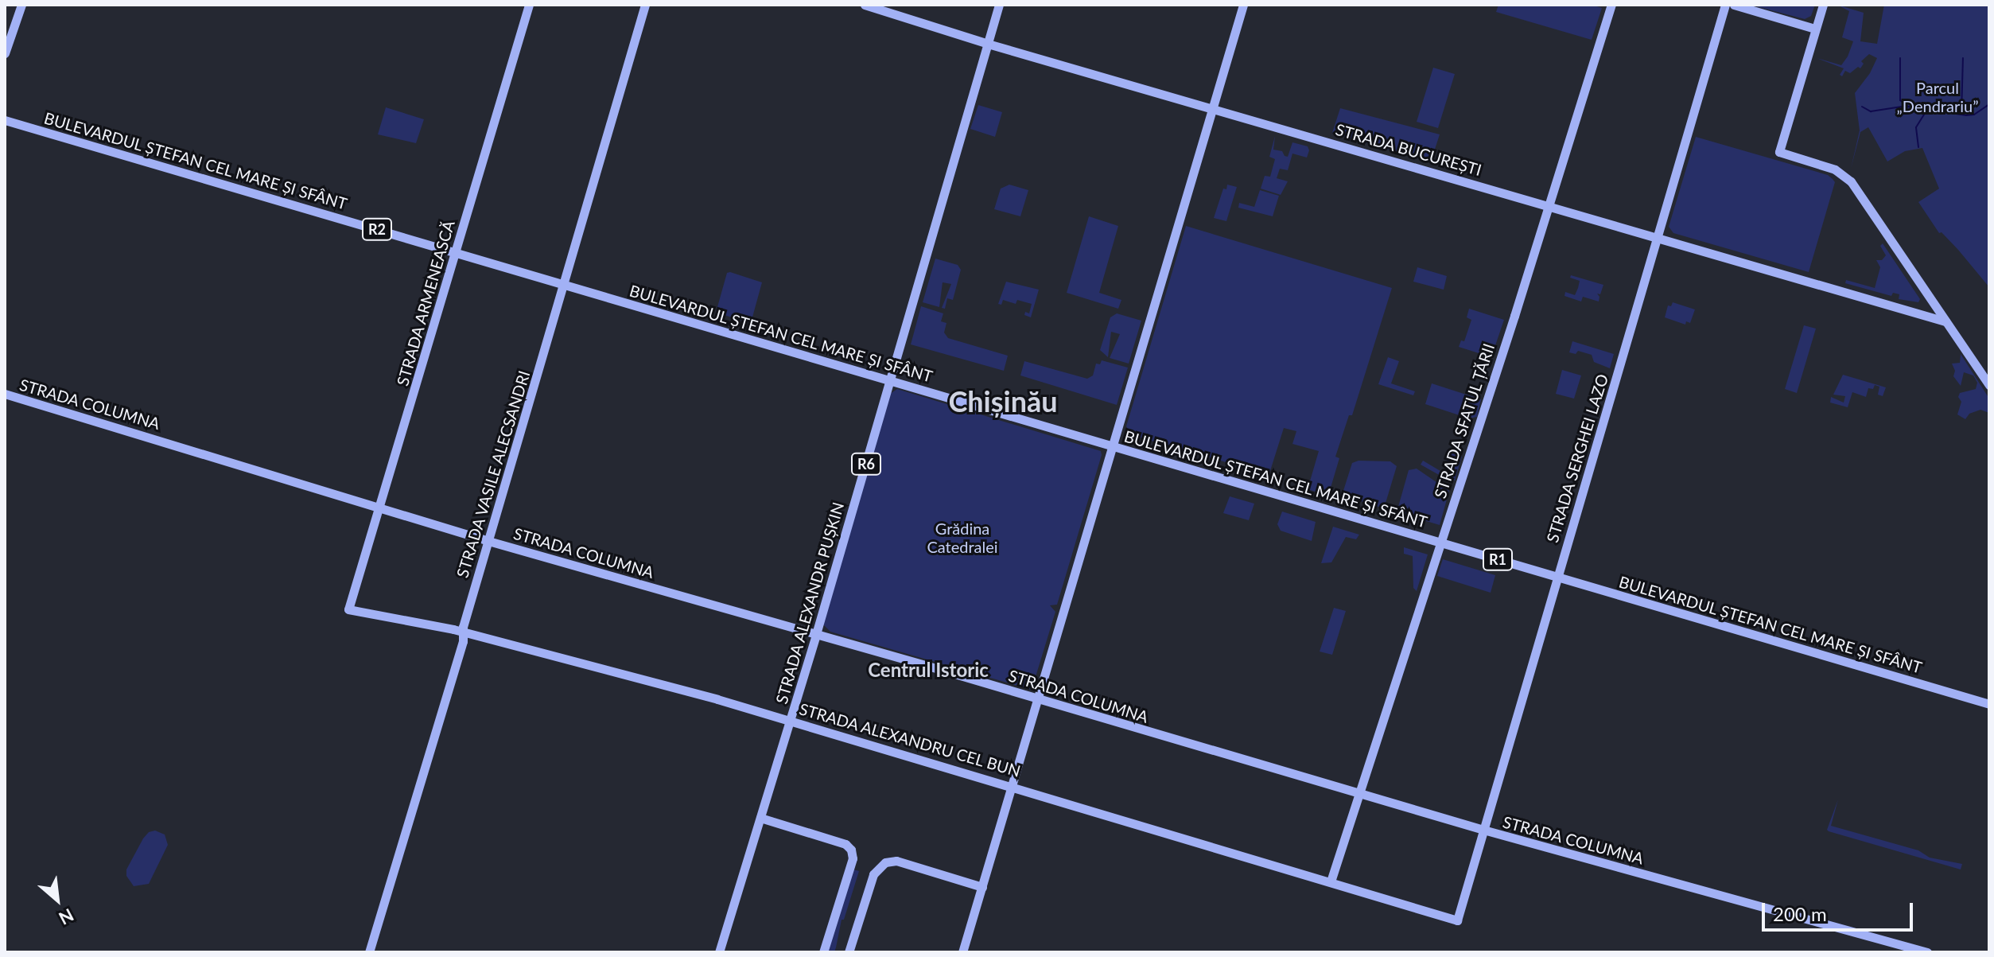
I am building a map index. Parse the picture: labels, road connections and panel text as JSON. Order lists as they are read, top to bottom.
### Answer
{
  "streets": {
    "main road": [
      "STRADA BUCUREȘTI",
      "BULEVARDUL ȘTEFAN CEL MARE ȘI SFÂNT",
      "R2",
      "STRADA ARMENEASCĂ",
      "STRADA COLUMNA",
      "STRADA SFATUL ȚĂRII",
      "STRADA SERGHEI LAZO",
      "R6",
      "STRADA VASILE ALECSANDRI",
      "R1",
      "STRADA ALEXANDR PUȘKIN",
      "STRADA ALEXANDRU CEL BUN"
    ]
  },
  "crossings": [
    ["STRADA BUCUREȘTI", "STRADA SFATUL ȚĂRII"],
    ["STRADA BUCUREȘTI", "STRADA SERGHEI LAZO"],
    ["STRADA BUCUREȘTI", "STRADA ALEXANDR PUȘKIN"],
    ["BULEVARDUL ȘTEFAN CEL MARE ȘI SFÂNT", "STRADA ARMENEASCĂ"],
    ["BULEVARDUL ȘTEFAN CEL MARE ȘI SFÂNT", "STRADA SFATUL ȚĂRII"],
    ["BULEVARDUL ȘTEFAN CEL MARE ȘI SFÂNT", "STRADA SERGHEI LAZO"],
    ["BULEVARDUL ȘTEFAN CEL MARE ȘI SFÂNT", "STRADA VASILE ALECSANDRI"],
    ["BULEVARDUL ȘTEFAN CEL MARE ȘI SFÂNT", "STRADA ALEXANDR PUȘKIN"],
    ["STRADA ARMENEASCĂ", "STRADA COLUMNA"],
    ["STRADA ARMENEASCĂ", "STRADA ALEXANDRU CEL BUN"],
    ["STRADA COLUMNA", "STRADA SFATUL ȚĂRII"],
    ["STRADA COLUMNA", "STRADA SERGHEI LAZO"],
    ["STRADA COLUMNA", "STRADA VASILE ALECSANDRI"],
    ["STRADA COLUMNA", "STRADA ALEXANDR PUȘKIN"],
    ["STRADA SFATUL ȚĂRII", "STRADA ALEXANDRU CEL BUN"],
    ["STRADA SERGHEI LAZO", "STRADA ALEXANDRU CEL BUN"],
    ["STRADA VASILE ALECSANDRI", "STRADA ALEXANDRU CEL BUN"],
    ["STRADA ALEXANDR PUȘKIN", "STRADA ALEXANDRU CEL BUN"]
  ],
  "districts": ["Chișinău", "Centrul Istoric"],
  "parks": ["Parcul „Dendrariu”", "Grădina Catedralei"],
  "scale_bar": "200 m",
  "north": "bottom right"
}
